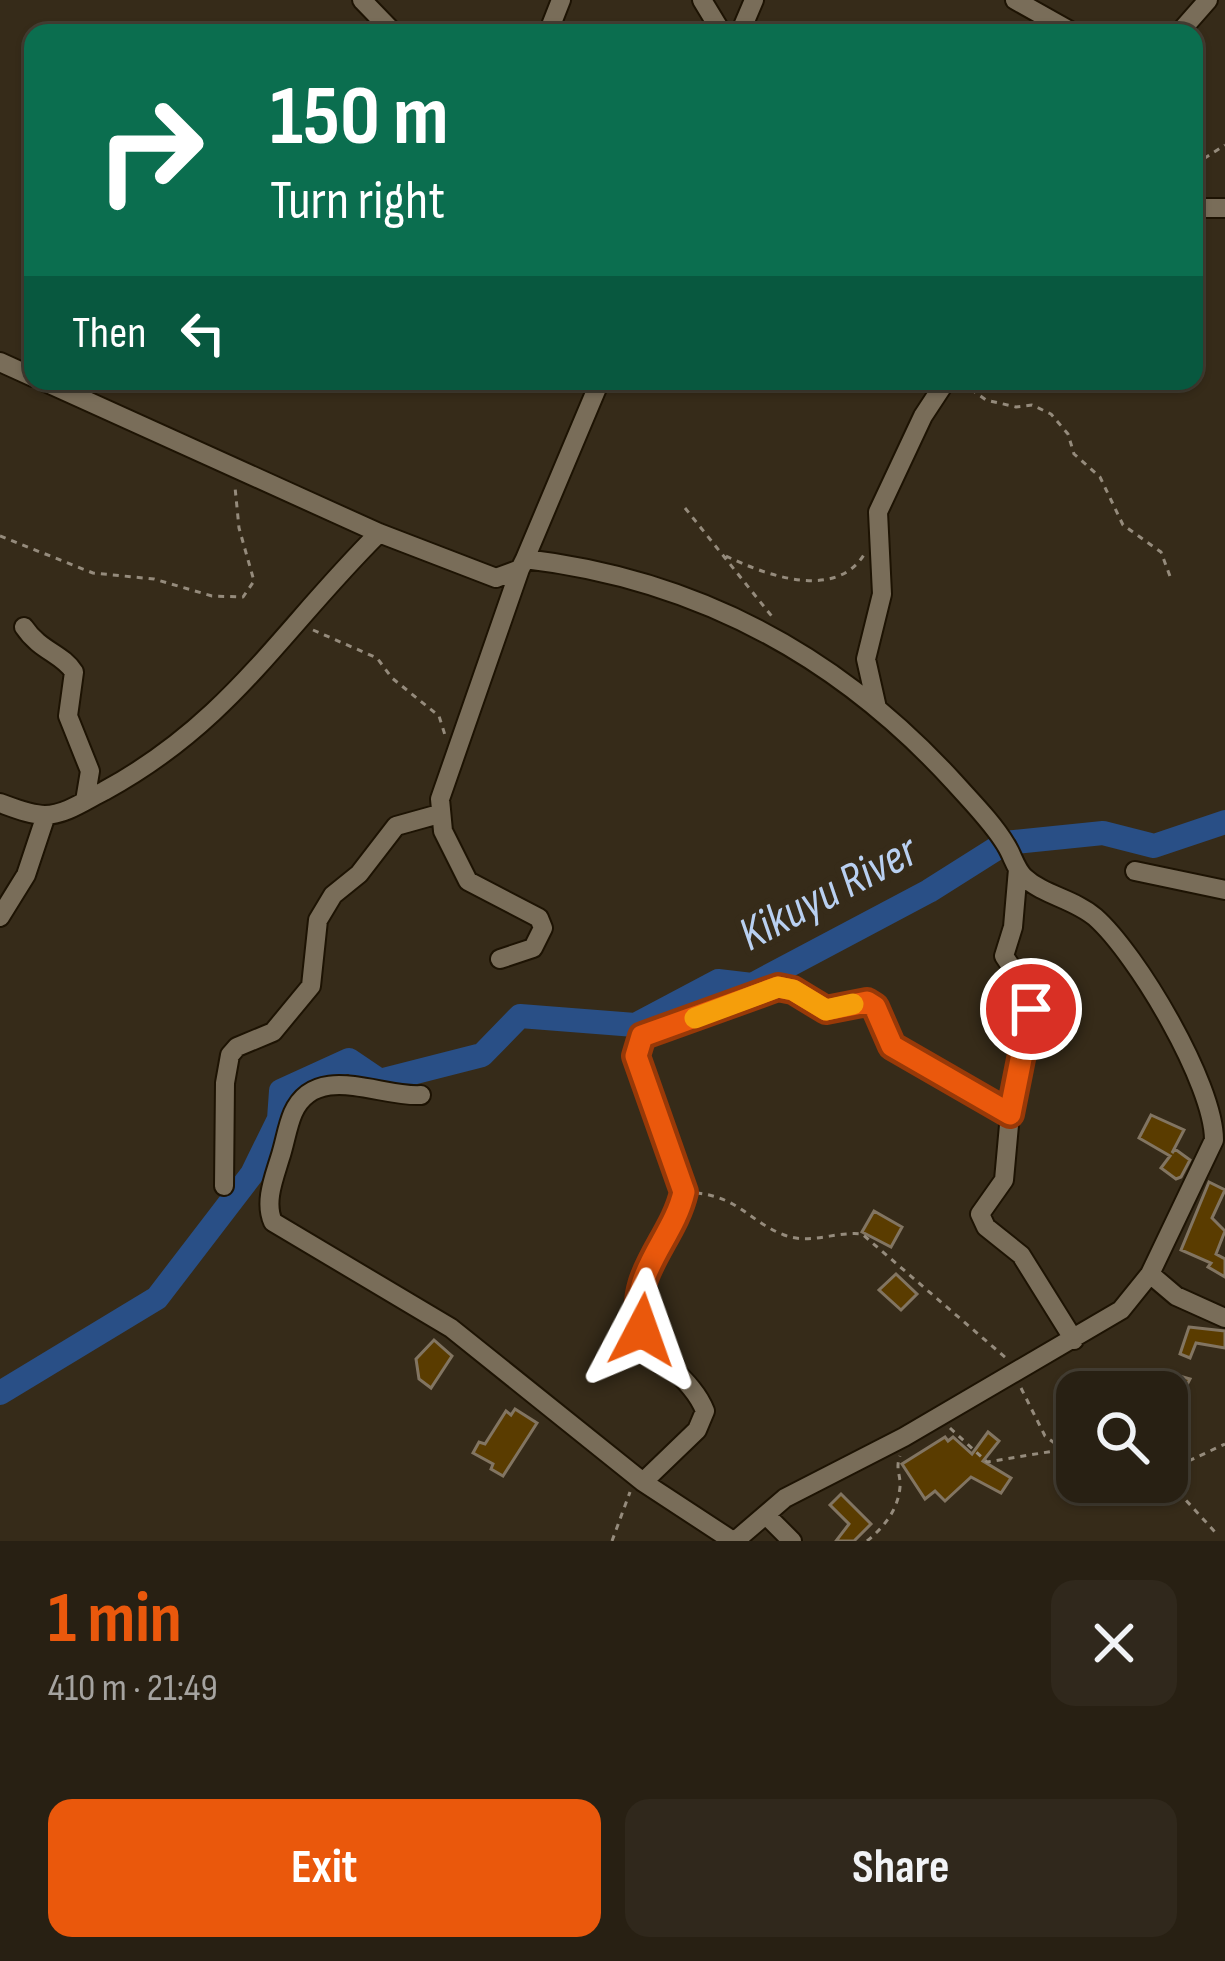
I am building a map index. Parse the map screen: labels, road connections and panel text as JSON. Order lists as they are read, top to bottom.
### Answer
{
  "water": ["Kikuyu River"],
  "page": {
    "turn": ["150 m", "Turn right"],
    "then": "Then",
    "heading": ["1 min", "410 m · 21:49"],
    "buttons": ["Exit", "Share"]
  }
}
